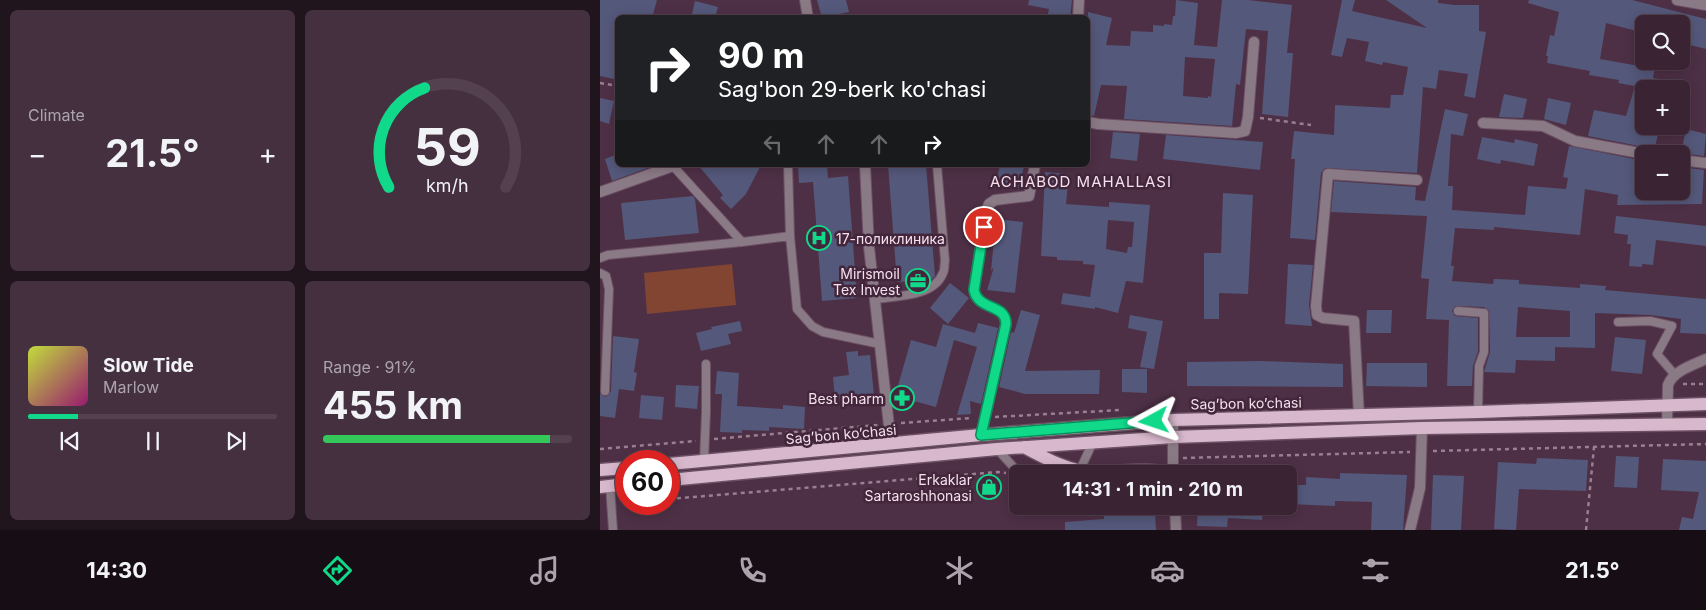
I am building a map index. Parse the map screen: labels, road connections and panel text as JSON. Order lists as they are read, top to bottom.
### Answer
{
  "streets": {
    "main road": ["Sag’bon ko’chasi"]
  },
  "districts": ["ACHABOD MAHALLASI"],
  "places": {
    "hospital": ["17-поликлиника"],
    "office": ["Mirismoil Tex Invest"],
    "pharmacy": ["Best pharm"],
    "shop": ["Erkaklar Sartaroshhonasi"]
  },
  "page": {
    "tile": [
      "Climate",
      ["Range · 91%", "455 km"]
    ],
    "map_buttons": ["+", "−"],
    "turn": ["90 m", "Sag'bon 29-berk ko'chasi"],
    "heat": ["−", "21.5°", "+"],
    "song": ["Slow Tide", "Marlow"],
    "limit": "60",
    "trip": "14:31 · 1 min · 210 m",
    "tabs": ["14:30", "21.5°"],
    "gauge": ["59", "km/h"]
  }
}
